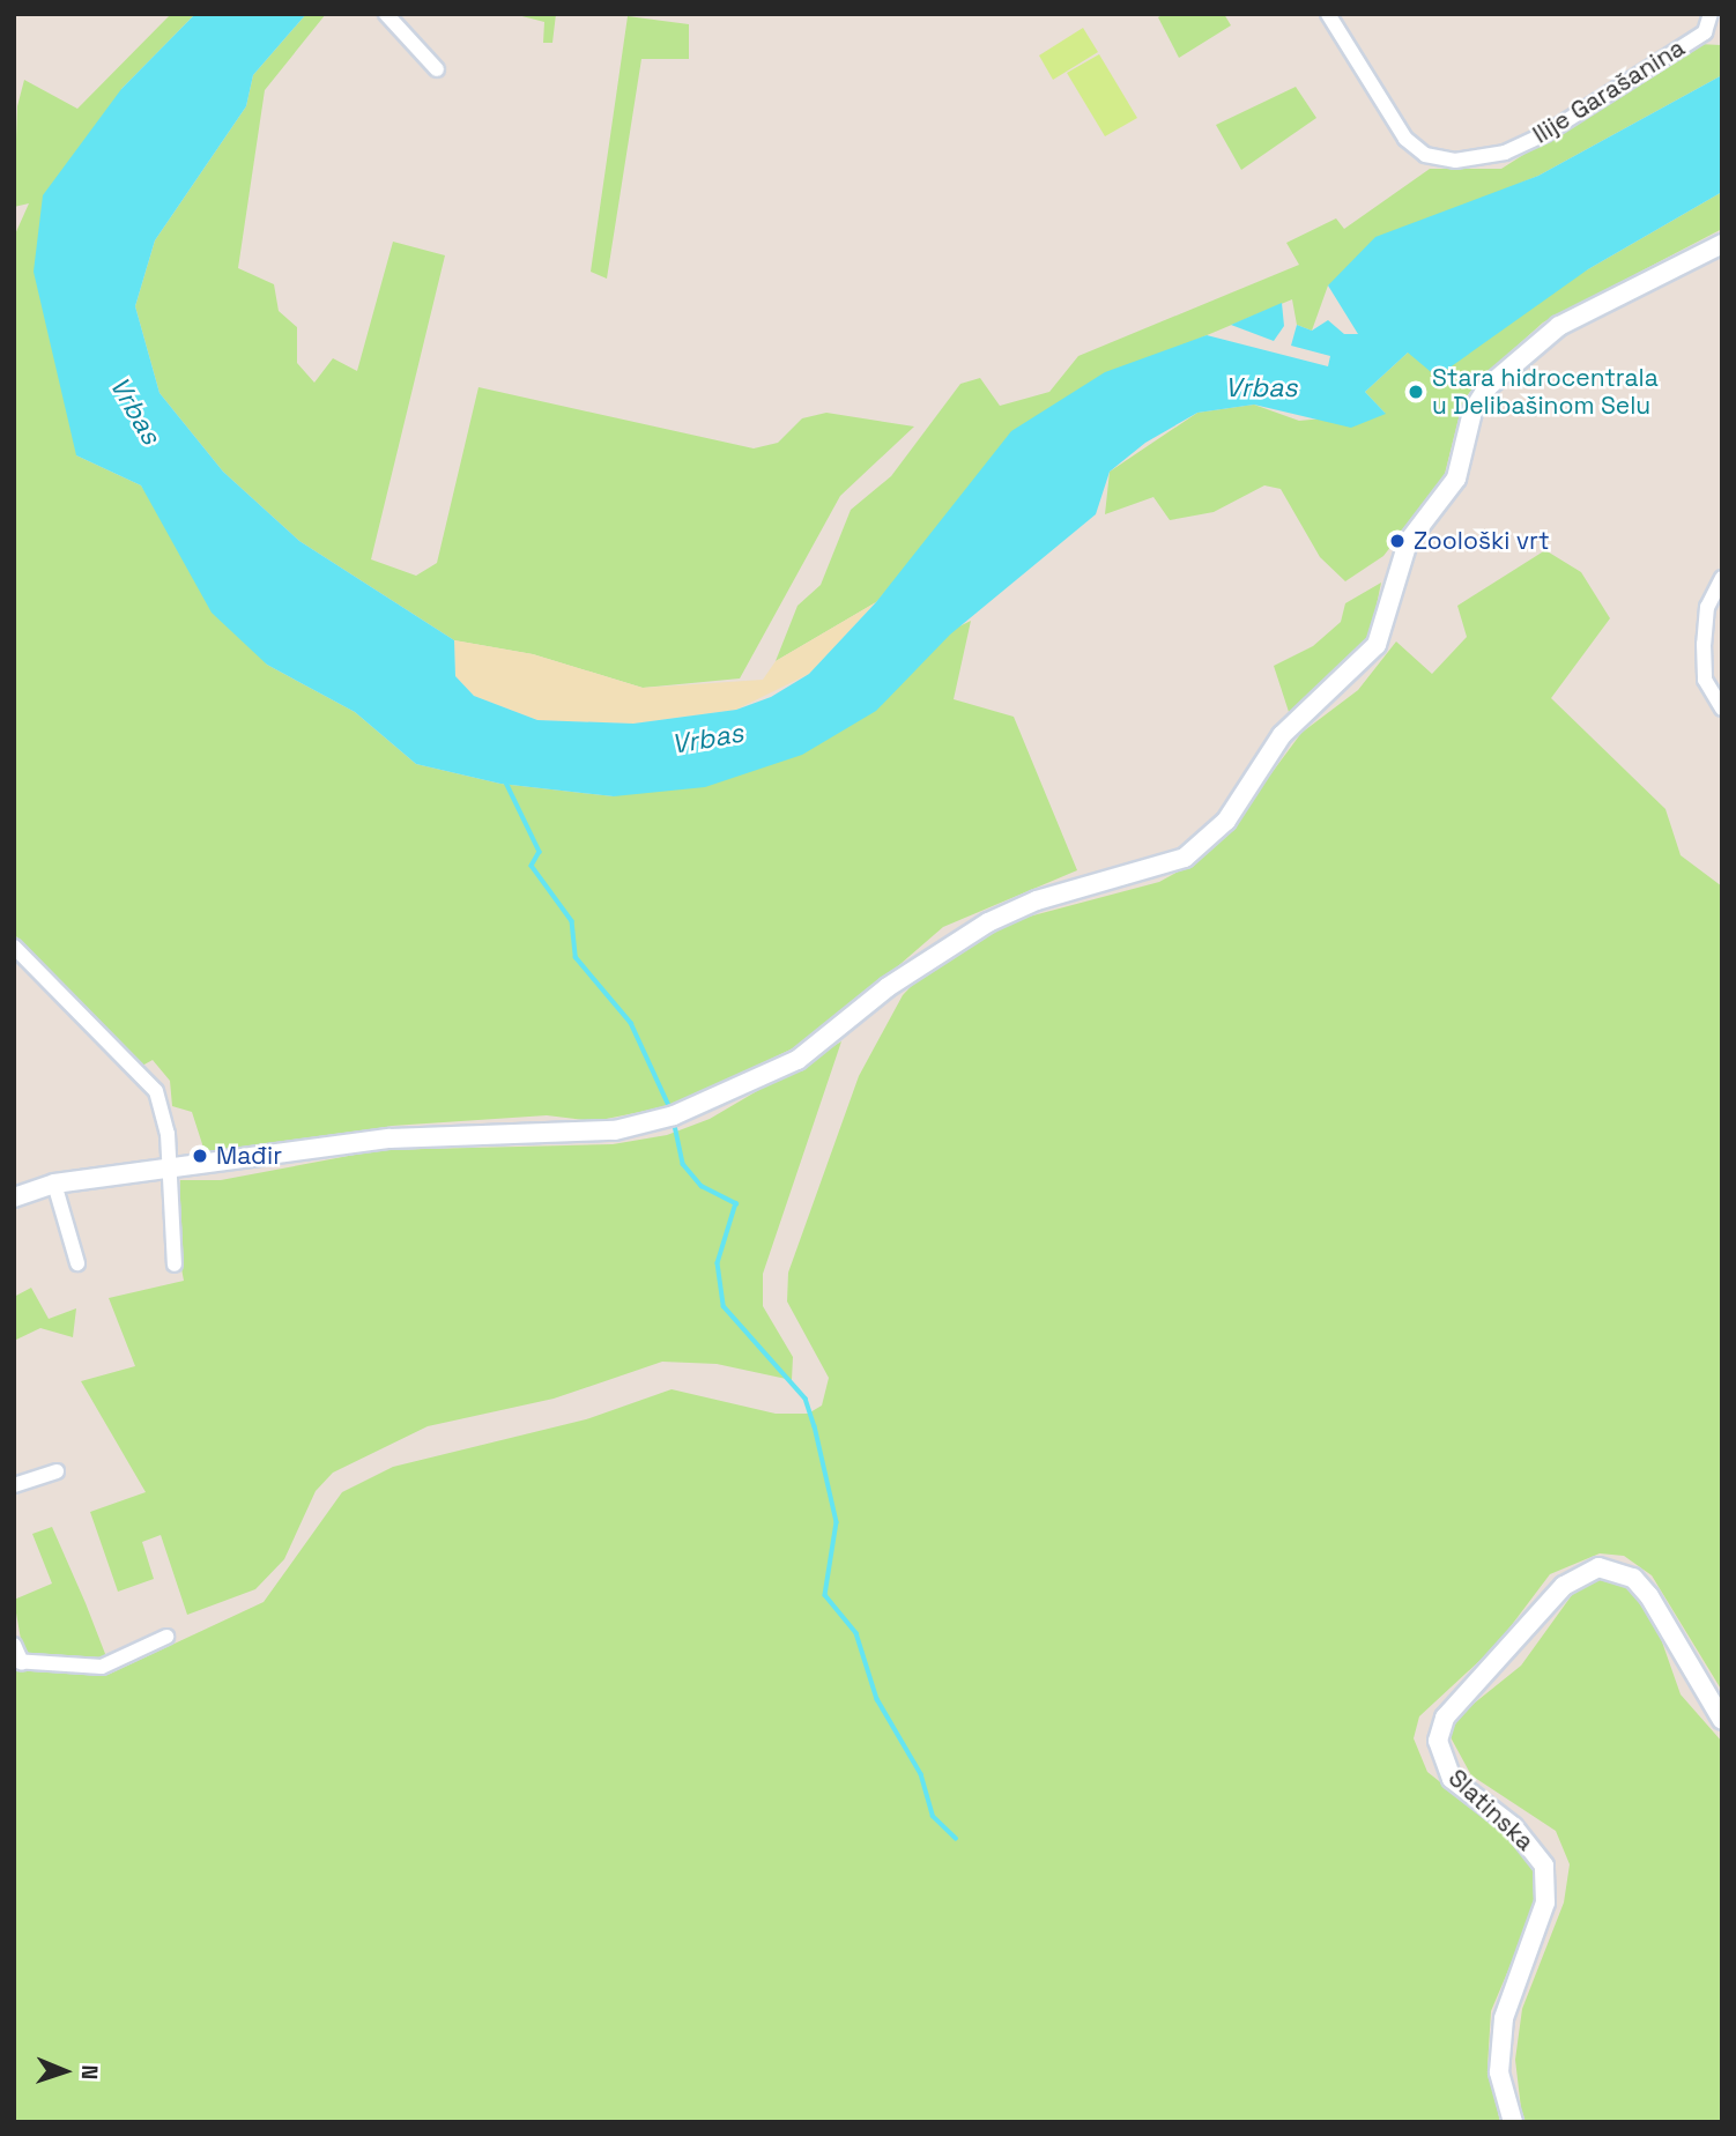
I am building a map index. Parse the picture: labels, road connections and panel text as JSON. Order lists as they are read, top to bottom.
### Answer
{
  "streets": {
    "street": ["Ilije Garašanina", "Slatinska"]
  },
  "water": ["Vrbas"],
  "places": ["Stara hidrocentrala u Delibašinom Selu", "Zoološki vrt", "Mađir"],
  "north": "right"
}
